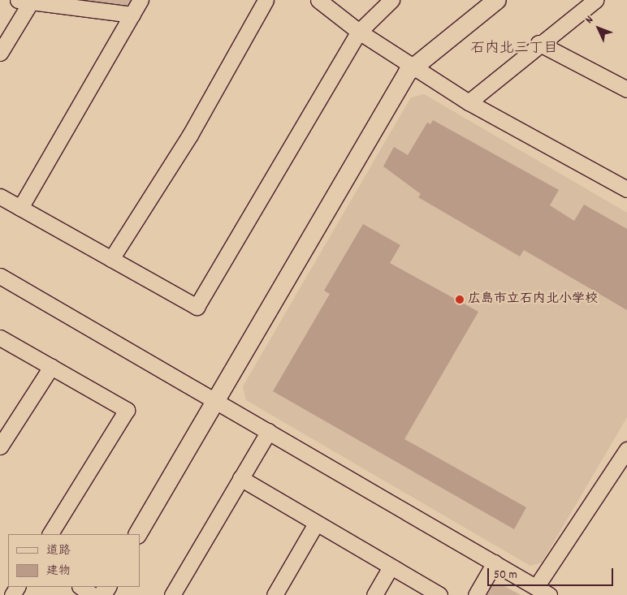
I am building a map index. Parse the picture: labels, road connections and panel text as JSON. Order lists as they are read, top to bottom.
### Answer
{
  "districts": ["石内北三丁目"],
  "places": ["広島市立石内北小学校"],
  "legend": ["道路", "建物"],
  "scale_bar": "50 m",
  "north": "top left"
}
